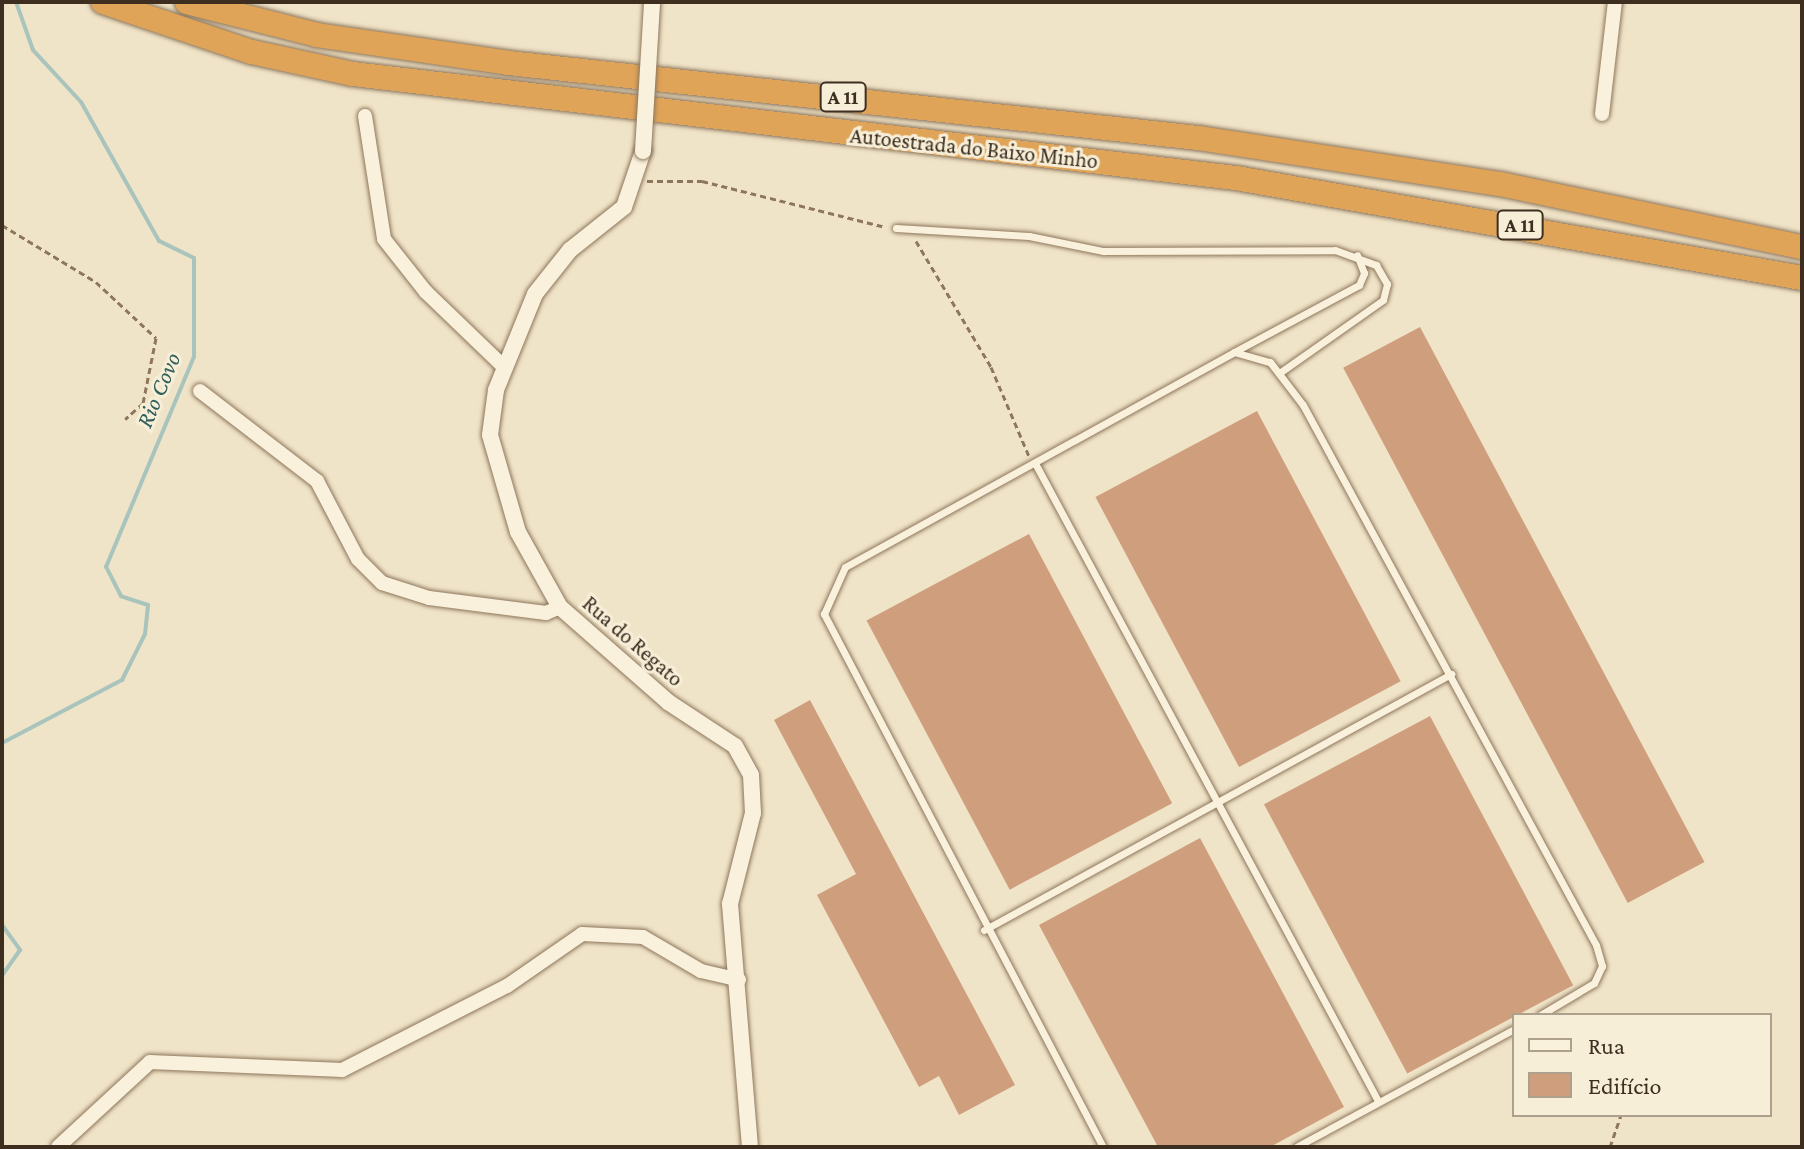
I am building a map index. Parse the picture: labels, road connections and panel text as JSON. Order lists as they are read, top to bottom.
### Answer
{
  "streets": {
    "highway": ["A 11", "Autoestrada do Baixo Minho"],
    "street": ["Rua do Regato"]
  },
  "water": ["Rio Covo"],
  "legend": ["Rua", "Edifício"]
}
